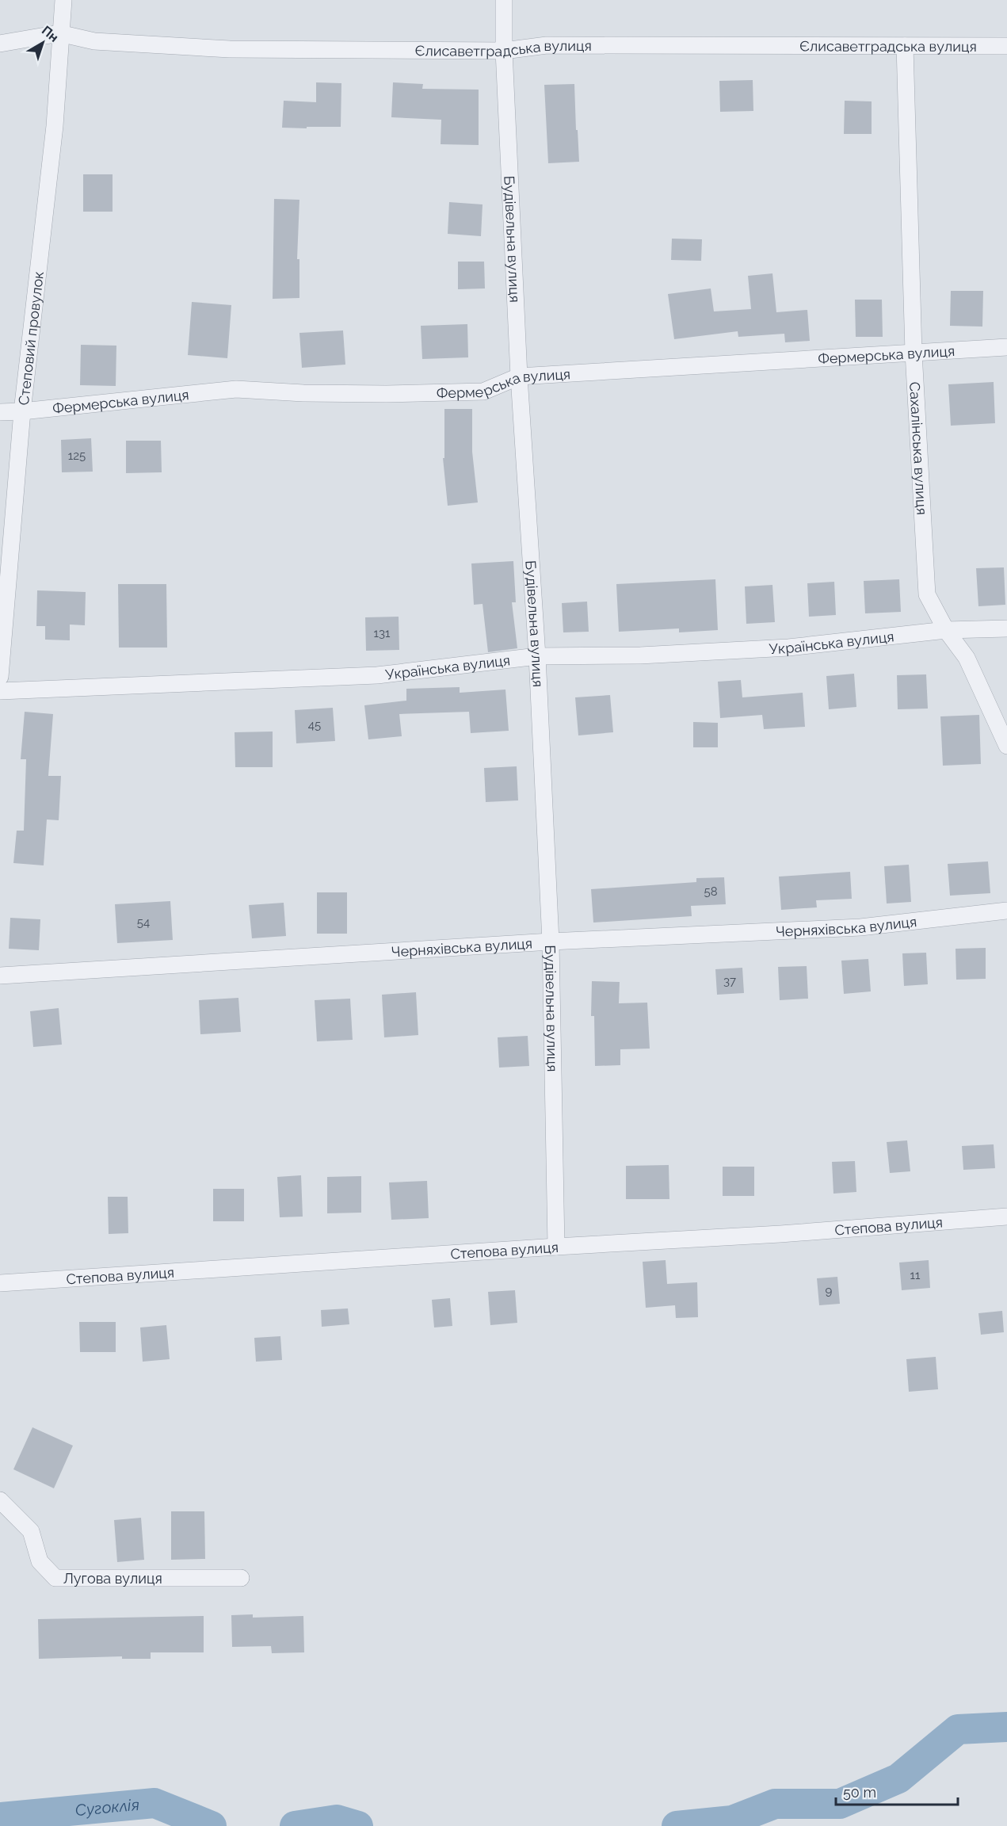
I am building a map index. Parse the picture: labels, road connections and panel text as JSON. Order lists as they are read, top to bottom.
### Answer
{
  "streets": {
    "street": [
      "Єлисаветградська вулиця",
      "Будівельна вулиця",
      "Степовий провулок",
      "Фермерська вулиця",
      "Сахалінська вулиця",
      "Українська вулиця",
      "Черняхівська вулиця",
      "Степова вулиця",
      "Лугова вулиця"
    ]
  },
  "crossings": [
    ["Єлисаветградська вулиця", "Будівельна вулиця"],
    ["Єлисаветградська вулиця", "Степовий провулок"],
    ["Єлисаветградська вулиця", "Сахалінська вулиця"],
    ["Будівельна вулиця", "Фермерська вулиця"],
    ["Будівельна вулиця", "Українська вулиця"],
    ["Будівельна вулиця", "Черняхівська вулиця"],
    ["Будівельна вулиця", "Степова вулиця"],
    ["Степовий провулок", "Фермерська вулиця"],
    ["Фермерська вулиця", "Сахалінська вулиця"],
    ["Сахалінська вулиця", "Українська вулиця"]
  ],
  "water": ["Сугоклія"],
  "house_numbers": [
    "125",
    "131",
    "45",
    "58",
    "54",
    "37",
    "11",
    "9"
  ],
  "scale_bar": "50 m",
  "north": "top right"
}
